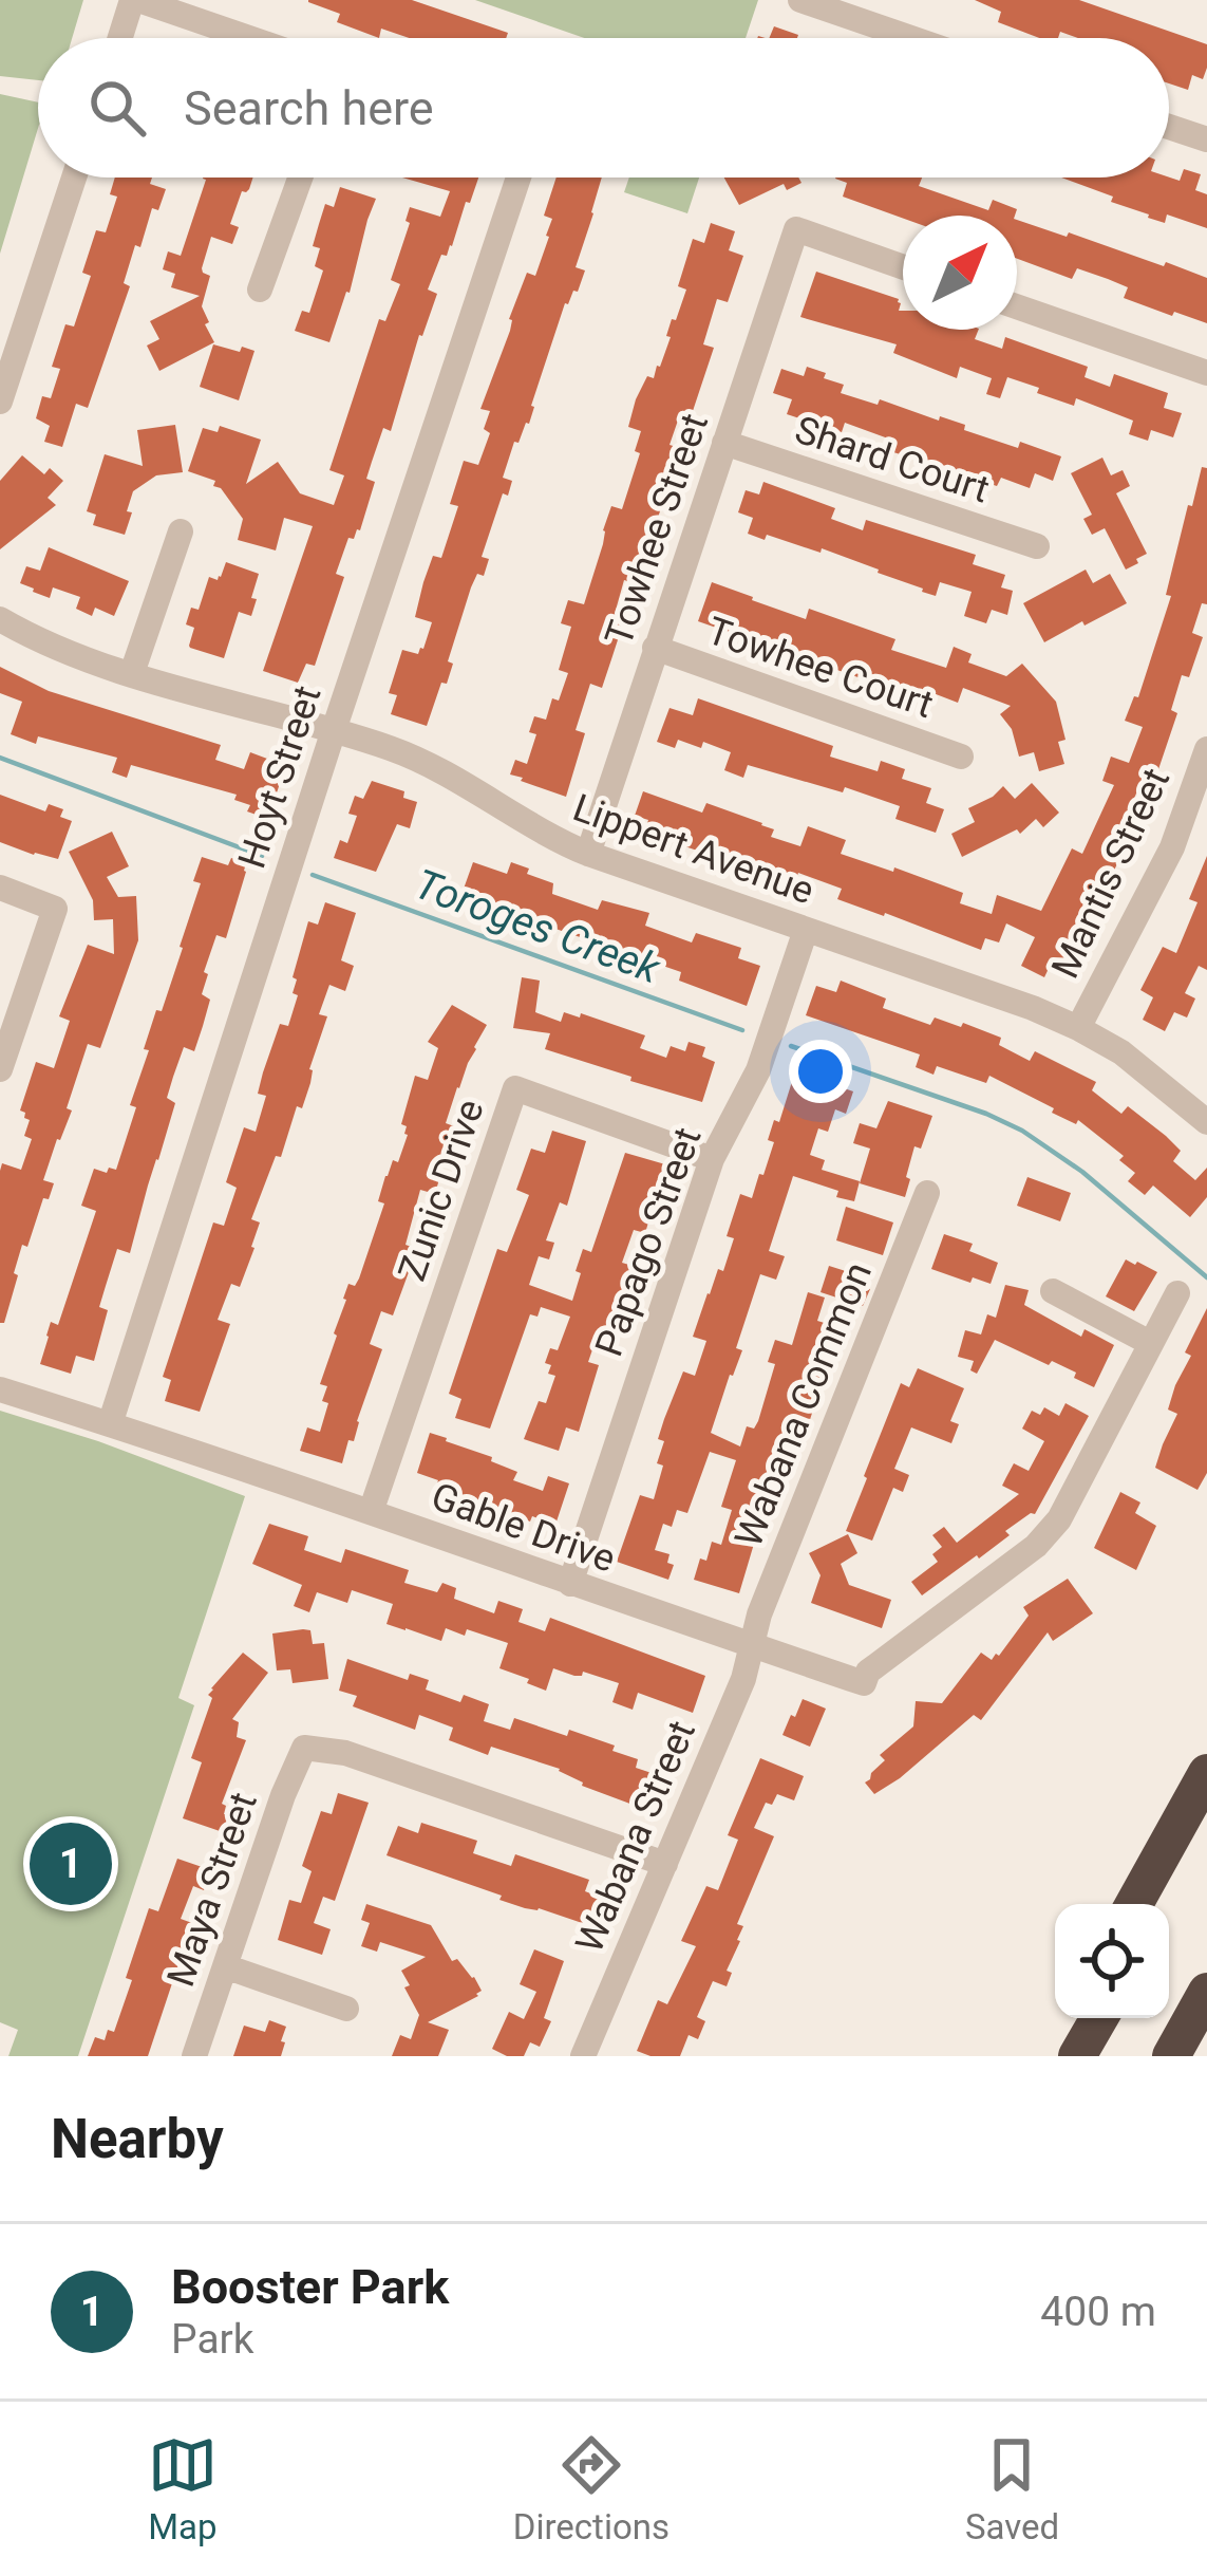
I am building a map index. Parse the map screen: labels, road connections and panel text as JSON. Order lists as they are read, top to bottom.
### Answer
{
  "streets": {
    "street": [
      "Shard Court",
      "Towhee Street",
      "Towhee Court",
      "Hoyt Street",
      "Lippert Avenue",
      "Mantis Street",
      "Zunic Drive",
      "Papago Street",
      "Wabana Common",
      "Gable Drive",
      "Wabana Street",
      "Maya Street"
    ]
  },
  "crossings": [
    ["Shard Court", "Towhee Street"],
    ["Towhee Street", "Towhee Court"],
    ["Towhee Street", "Lippert Avenue"],
    ["Hoyt Street", "Lippert Avenue"],
    ["Hoyt Street", "Gable Drive"],
    ["Lippert Avenue", "Mantis Street"],
    ["Lippert Avenue", "Papago Street"],
    ["Zunic Drive", "Papago Street"],
    ["Zunic Drive", "Gable Drive"],
    ["Papago Street", "Gable Drive"],
    ["Wabana Common", "Gable Drive"],
    ["Wabana Common", "Wabana Street"],
    ["Gable Drive", "Wabana Street"],
    ["Wabana Street", "Maya Street"]
  ],
  "water": ["Toroges Creek"],
  "north": "top right",
  "page": {
    "search": "Search here",
    "pins": "1",
    "heading": "Nearby",
    "list": [
      {
        "mark": "1",
        "name": "Booster Park",
        "note": "Park",
        "value": "400 m"
      }
    ],
    "nav": ["Map", "Directions", "Saved"]
  }
}
